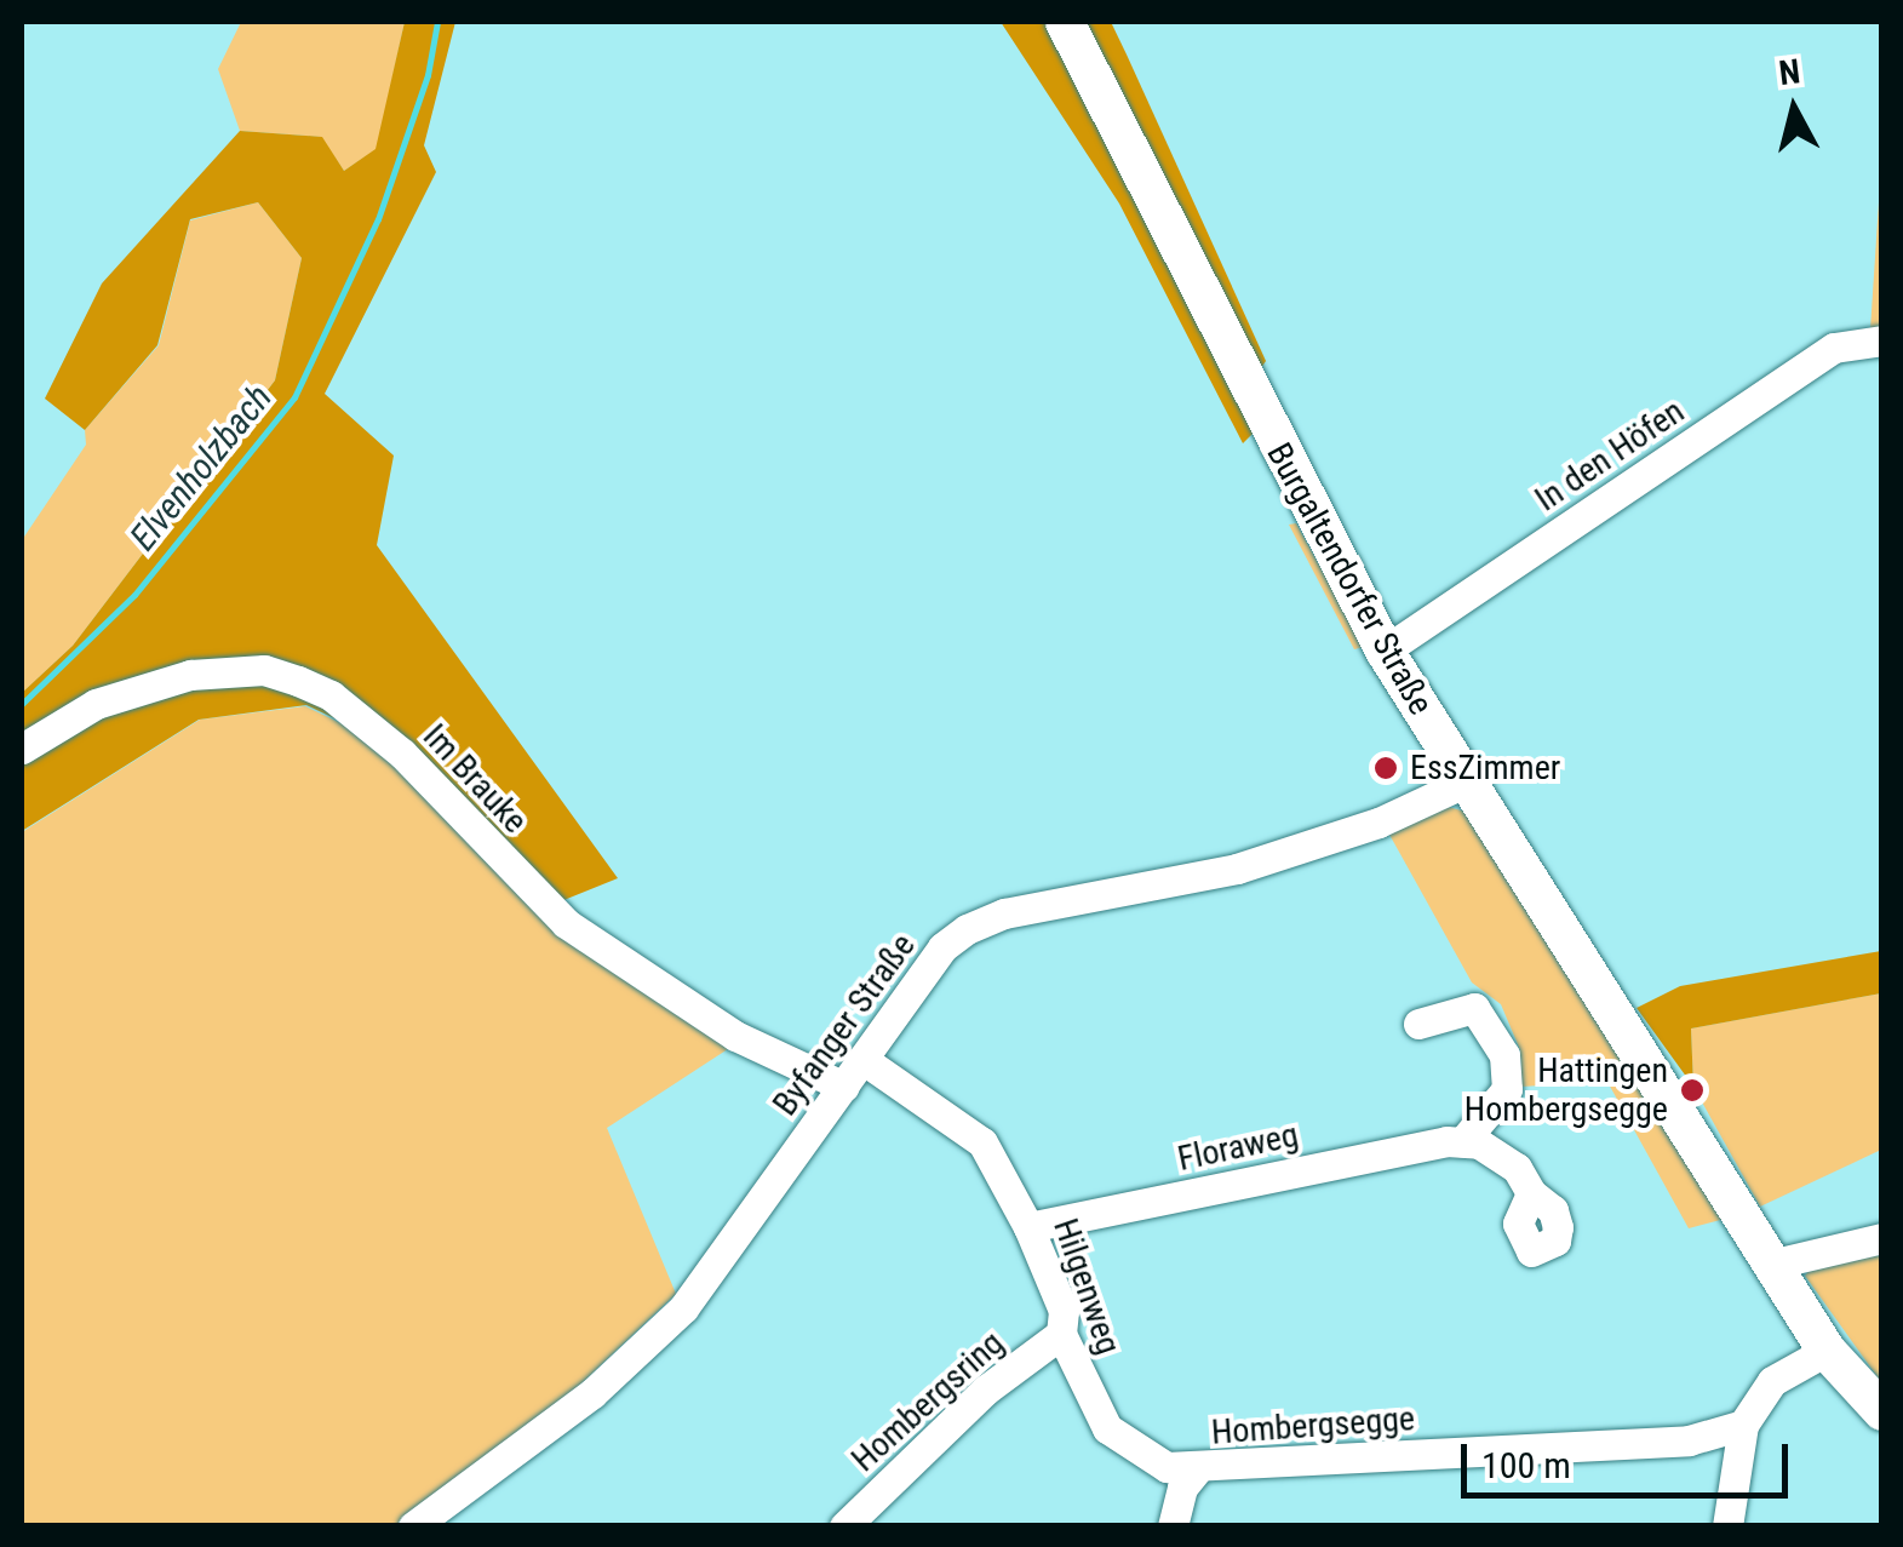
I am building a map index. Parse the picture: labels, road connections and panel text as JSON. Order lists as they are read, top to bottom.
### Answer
{
  "streets": {
    "main road": ["Burgaltendorfer Straße"],
    "street": [
      "In den Höfen",
      "Im Brauke",
      "Byfanger Straße",
      "Floraweg",
      "Hilgenweg",
      "Hombergsring",
      "Hombergsegge"
    ]
  },
  "crossings": [
    ["In den Höfen", "Burgaltendorfer Straße"],
    ["Burgaltendorfer Straße", "Byfanger Straße"],
    ["Im Brauke", "Byfanger Straße"],
    ["Byfanger Straße", "Hilgenweg"],
    ["Floraweg", "Hilgenweg"],
    ["Hilgenweg", "Hombergsring"],
    ["Hilgenweg", "Hombergsegge"]
  ],
  "water": ["Elvenholzbach"],
  "places": ["EssZimmer", "Hattingen Hombergsegge"],
  "scale_bar": "100 m",
  "north": "top"
}
